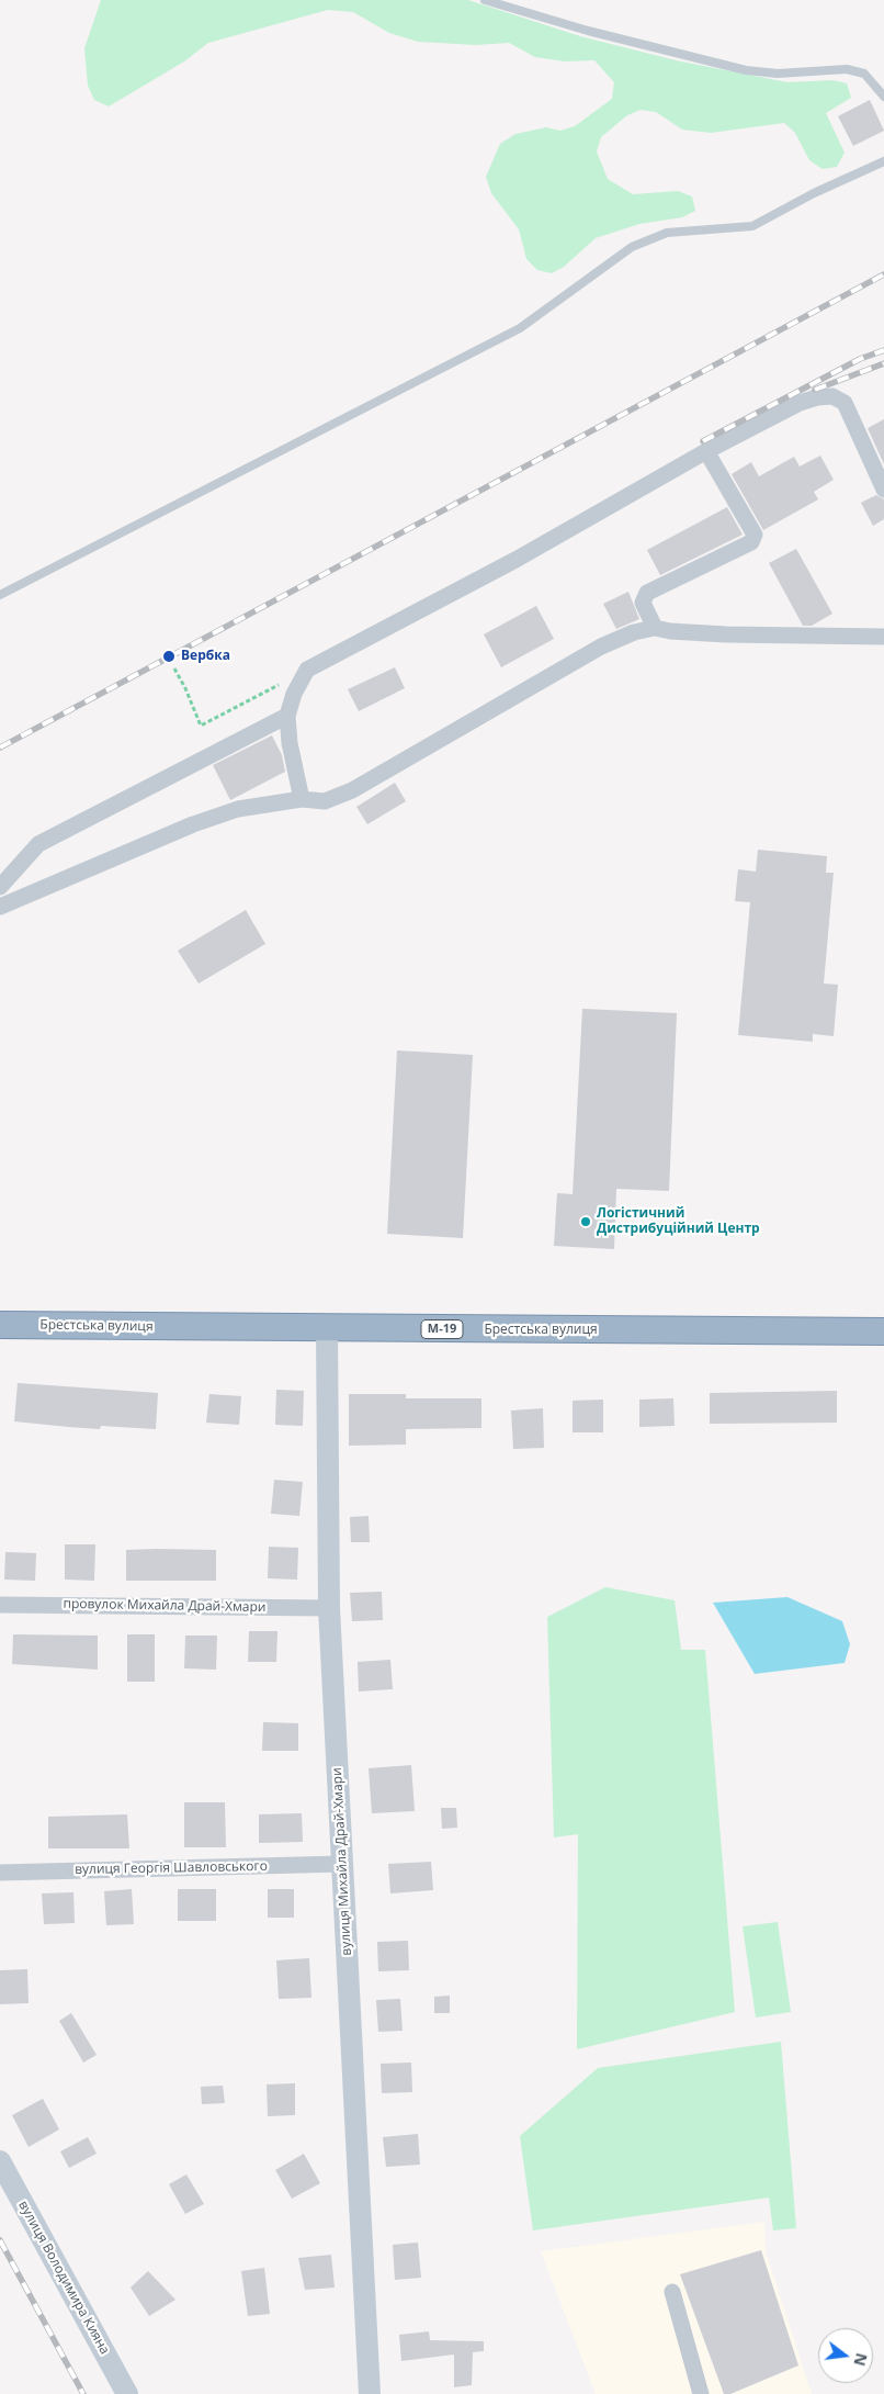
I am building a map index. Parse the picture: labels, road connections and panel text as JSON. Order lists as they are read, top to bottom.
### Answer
{
  "streets": {
    "highway": ["Брестська вулиця", "М-19"],
    "main road": ["вулиця Михайла Драй-Хмари", "вулиця Володимира Кияна"],
    "street": ["провулок Михайла Драй-Хмари", "вулиця Георгія Шавловського"]
  },
  "crossings": [
    ["Брестська вулиця", "вулиця Михайла Драй-Хмари"],
    ["провулок Михайла Драй-Хмари", "вулиця Михайла Драй-Хмари"],
    ["вулиця Михайла Драй-Хмари", "вулиця Георгія Шавловського"]
  ],
  "places": ["Вербка", "Логістичний Дистрибуційний Центр"],
  "north": "right"
}
